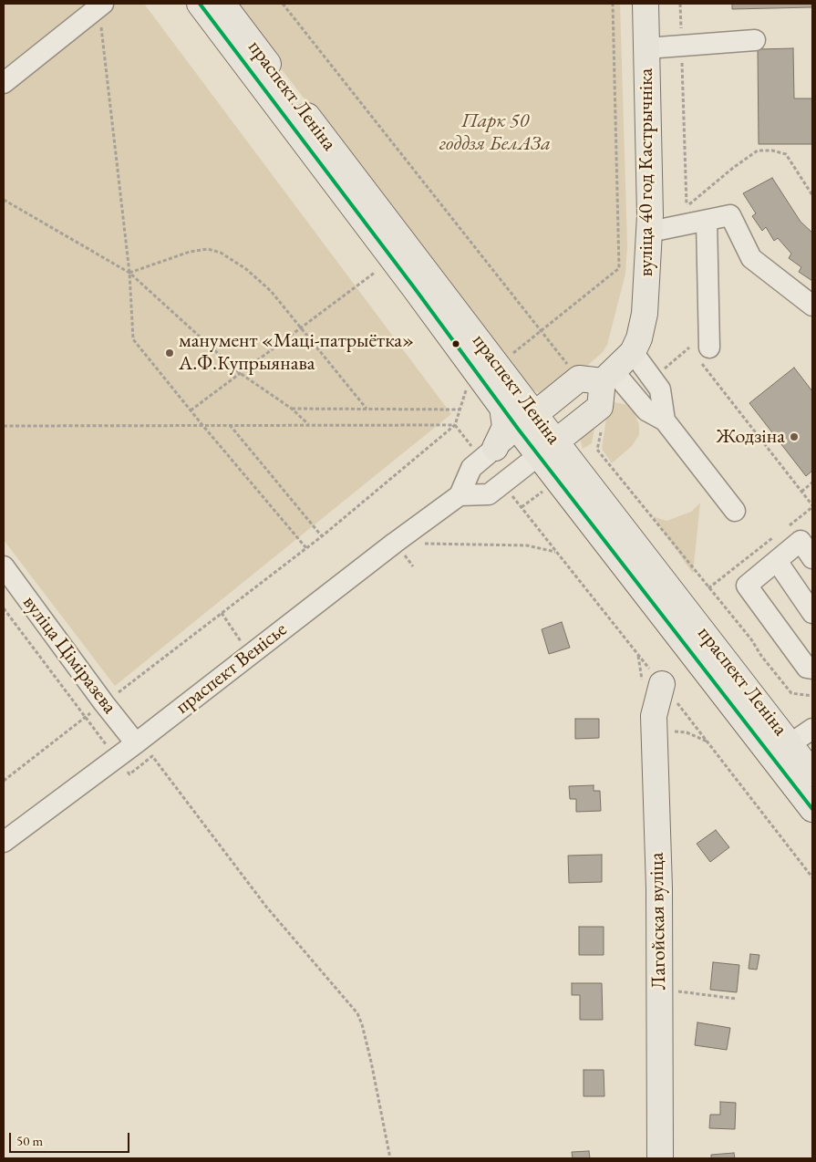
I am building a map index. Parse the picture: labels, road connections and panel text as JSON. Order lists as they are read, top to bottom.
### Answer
{
  "streets": {
    "main road": ["праспект Леніна", "вуліца 40 год Кастрычніка", "Лагойская вуліца"],
    "street": ["вуліца Ціміразева", "праспект Венісье"]
  },
  "crossings": [
    ["праспект Леніна", "вуліца 40 год Кастрычніка"],
    ["вуліца Ціміразева", "праспект Венісье"]
  ],
  "parks": ["Парк 50 годдзя БелАЗа"],
  "places": ["манумент «Маці-патрыётка» А.Ф.Купрыянава", "Жодзіна"],
  "scale_bar": "50 m"
}
